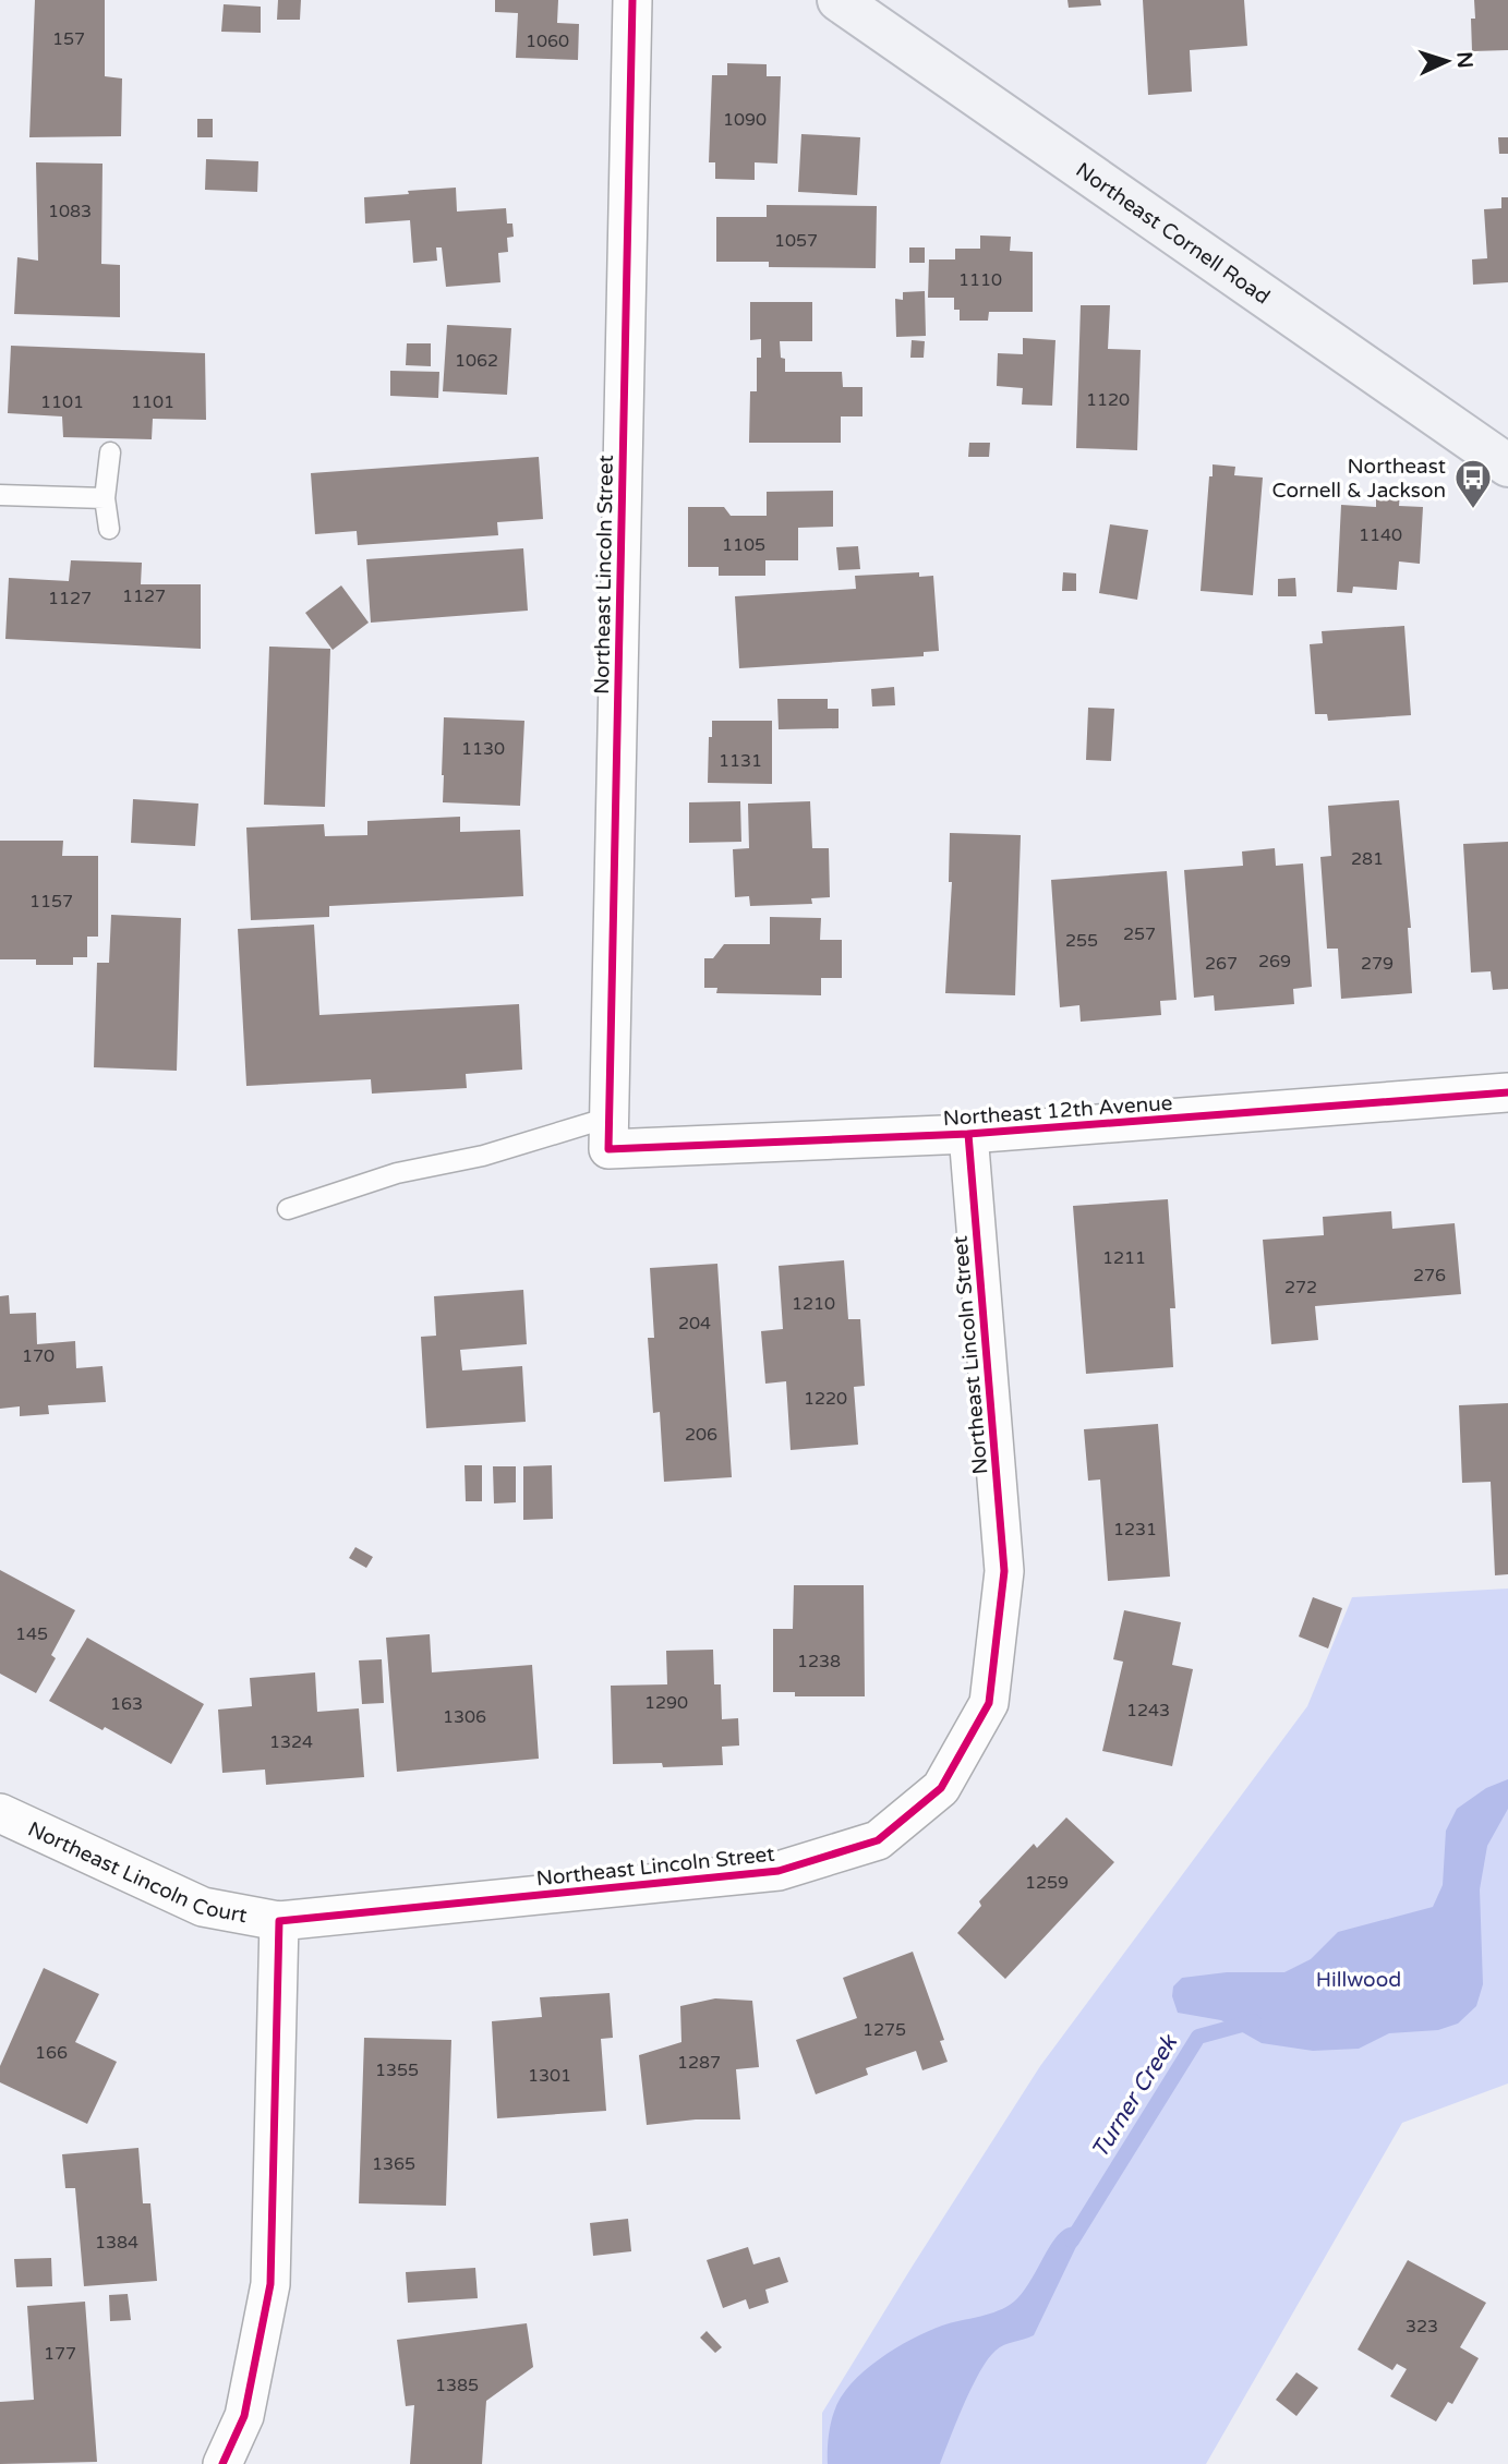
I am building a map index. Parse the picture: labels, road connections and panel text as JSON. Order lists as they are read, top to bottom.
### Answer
{
  "streets": {
    "highway": ["Northeast Cornell Road"],
    "street": ["Northeast Lincoln Street", "Northeast 12th Avenue", "Northeast Lincoln Court"]
  },
  "crossings": [
    ["Northeast Lincoln Street", "Northeast 12th Avenue"],
    ["Northeast Lincoln Street", "Northeast Lincoln Court"]
  ],
  "water": ["Turner Creek"],
  "parks": ["Hillwood"],
  "places": {
    "bus stop": ["Northeast Cornell & Jackson"]
  },
  "house_numbers": [
    "157",
    "1060",
    "1090",
    "1083",
    "1057",
    "1110",
    "1062",
    "1120",
    "1101",
    "1101",
    "1140",
    "1105",
    "1127",
    "1127",
    "1130",
    "1131",
    "281",
    "1157",
    "257",
    "255",
    "269",
    "267",
    "279",
    "1211",
    "276",
    "272",
    "1210",
    "204",
    "170",
    "1220",
    "206",
    "1231",
    "145",
    "1238",
    "1290",
    "163",
    "1243",
    "1306",
    "1324",
    "1259",
    "1275",
    "166",
    "1287",
    "1355",
    "1301",
    "1365",
    "1384",
    "323",
    "177",
    "1385"
  ],
  "north": "right"
}
